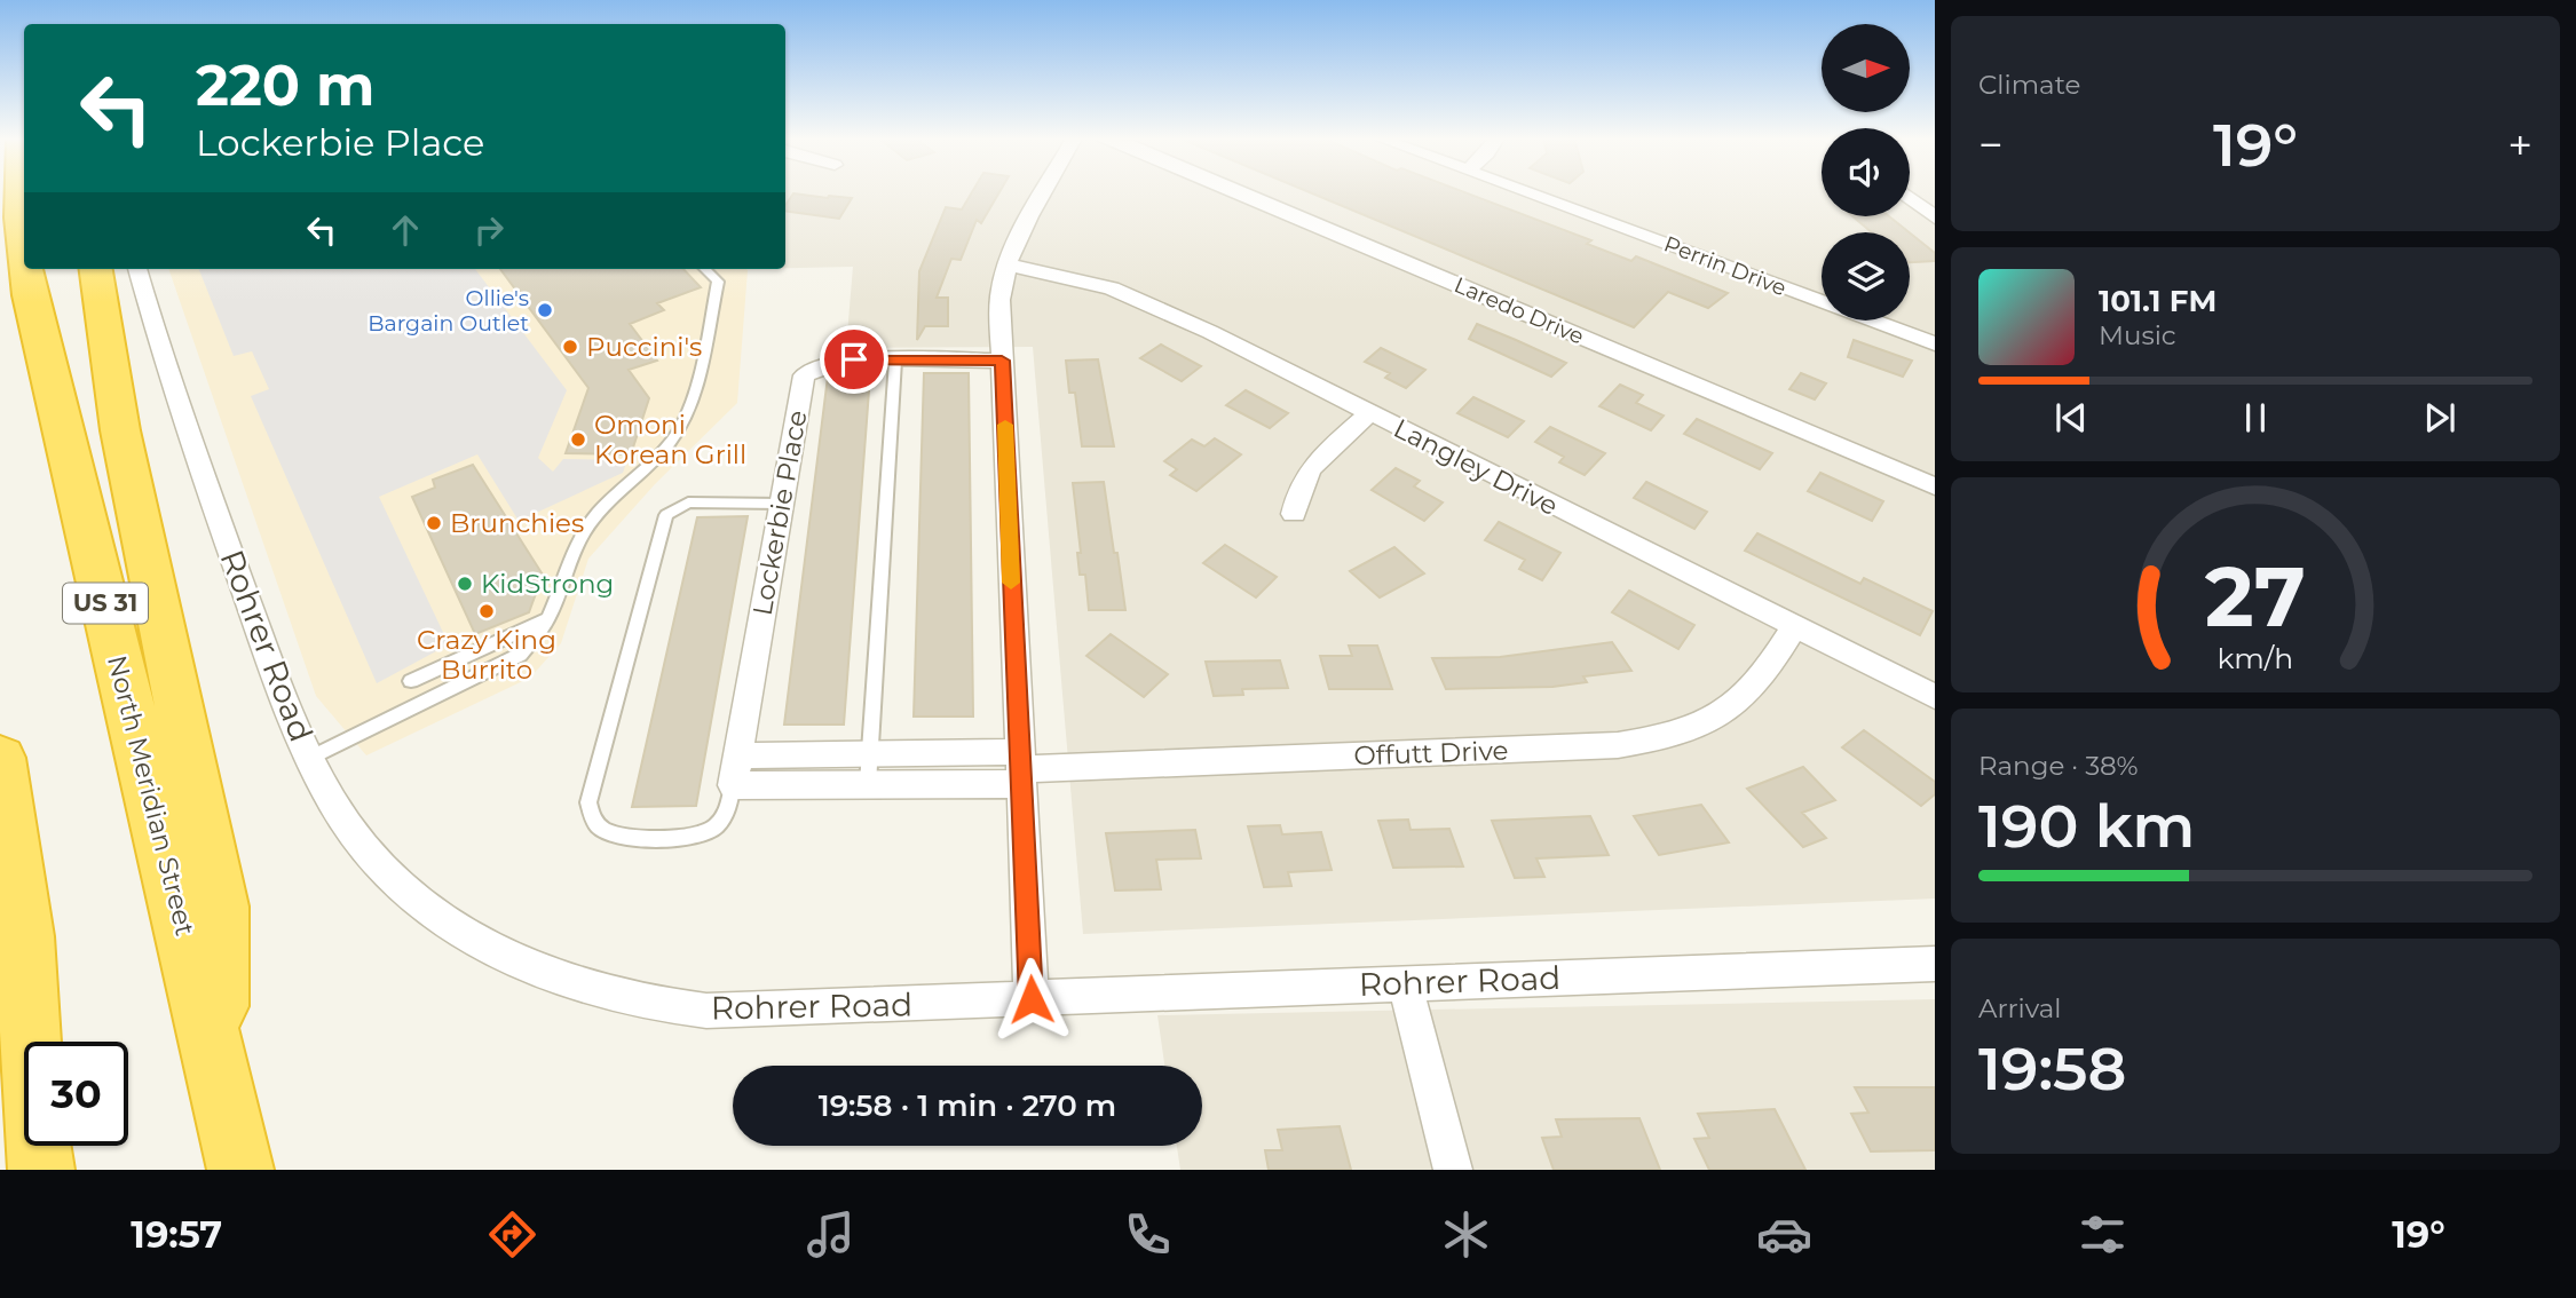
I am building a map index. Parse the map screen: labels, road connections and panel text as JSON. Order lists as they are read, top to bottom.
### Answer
{
  "streets": {
    "highway": ["US 31", "North Meridian Street"],
    "street": [
      "Perrin Drive",
      "Laredo Drive",
      "Langley Drive",
      "Lockerbie Place",
      "Rohrer Road",
      "Offutt Drive"
    ]
  },
  "crossings": [
    ["Langley Drive", "Offutt Drive"]
  ],
  "places": [
    "Ollie's Bargain Outlet",
    "Puccini's",
    "Omoni Korean Grill",
    "Brunchies",
    "KidStrong",
    "Crazy King Burrito"
  ],
  "north": "right",
  "page": {
    "tile": [
      "Climate",
      ["Range · 38%", "190 km"],
      ["Arrival", "19:58"]
    ],
    "turn": ["220 m", "Lockerbie Place"],
    "heat": ["−", "19°", "+"],
    "song": ["101.1 FM", "Music"],
    "limit": "30",
    "trip": "19:58 · 1 min · 270 m",
    "tabs": ["19:57", "19°"],
    "gauge": ["27", "km/h"]
  }
}
